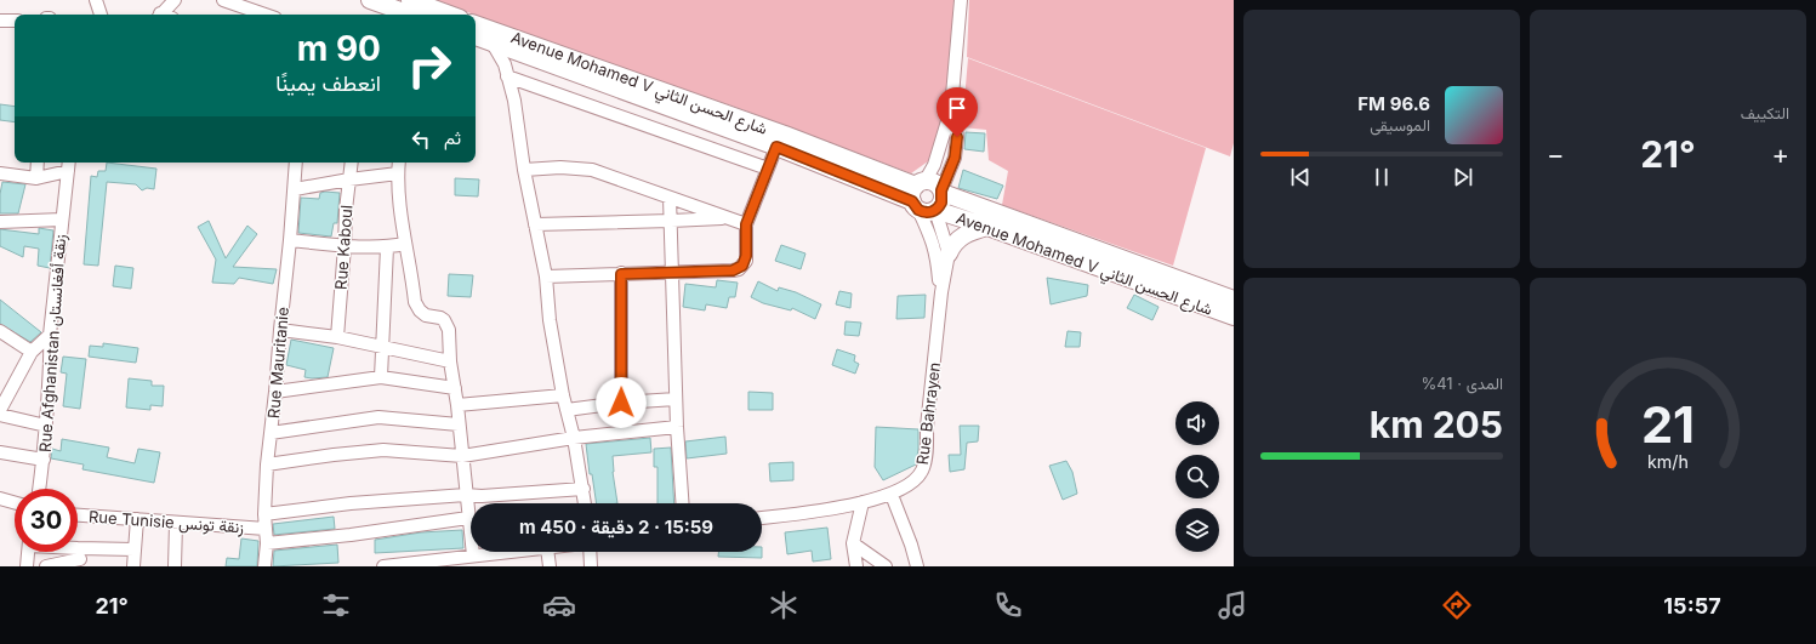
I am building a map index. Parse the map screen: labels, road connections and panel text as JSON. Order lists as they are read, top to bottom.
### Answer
{
  "streets": {
    "highway": ["Avenue Mohamed V شارع الحسن الثاني"],
    "street": [
      "Rue Kaboul",
      "Rue Afghanistan زنقة أفغانستان",
      "Rue Mauritanie",
      "Rue Bahrayen",
      "Rue Tunisie زنقة تونس"
    ]
  },
  "crossings": [
    ["Avenue Mohamed V شارع الحسن الثاني", "Rue Bahrayen"],
    ["Rue Mauritanie", "Rue Tunisie زنقة تونس"]
  ],
  "page": {
    "tile": [
      "التكييف",
      ["المدى · 41%", "205 km"]
    ],
    "turn": ["90 m", "انعطف يمينًا"],
    "song": ["96.6 FM", "الموسيقى"],
    "then": "ثم",
    "heat": ["−", "21°", "+"],
    "limit": "30",
    "trip": "15:59 · 2 دقيقة · 450 m",
    "tabs": ["15:57", "21°"],
    "gauge": ["21", "km/h"]
  }
}
